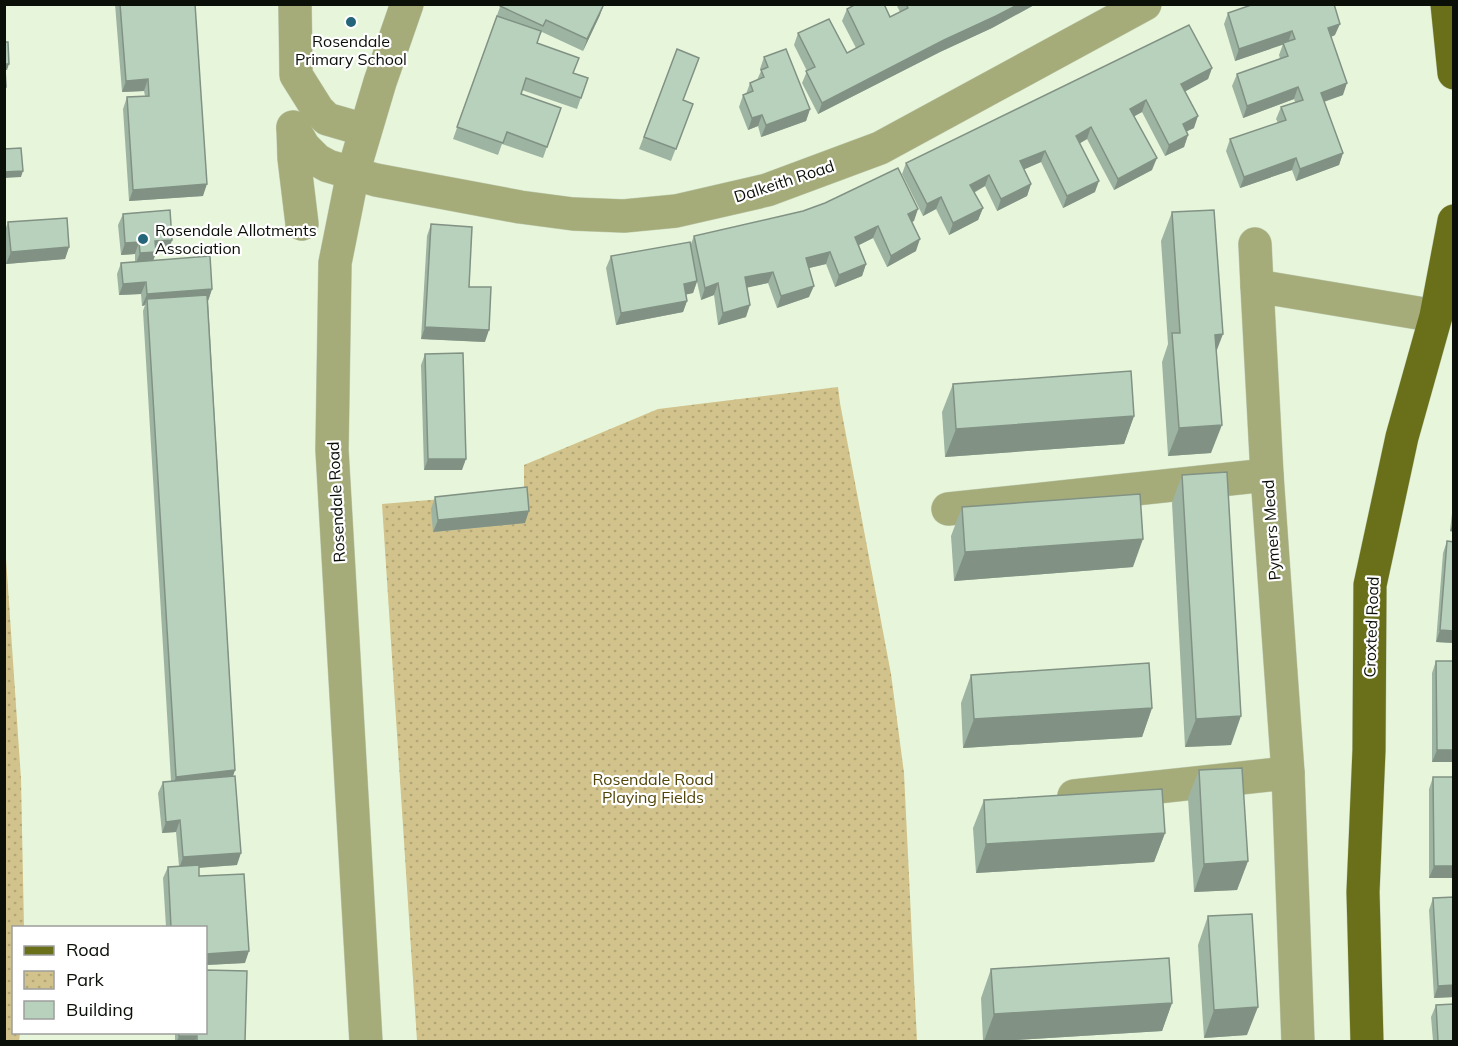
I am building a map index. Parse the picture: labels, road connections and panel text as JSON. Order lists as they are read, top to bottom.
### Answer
{
  "streets": {
    "main road": ["Croxted Road"],
    "street": ["Dalkeith Road", "Rosendale Road", "Pymers Mead"]
  },
  "crossings": [
    ["Dalkeith Road", "Rosendale Road"]
  ],
  "parks": ["Rosendale Road Playing Fields"],
  "places": ["Rosendale Primary School", "Rosendale Allotments Association"],
  "legend": ["Road", "Park", "Building"]
}
